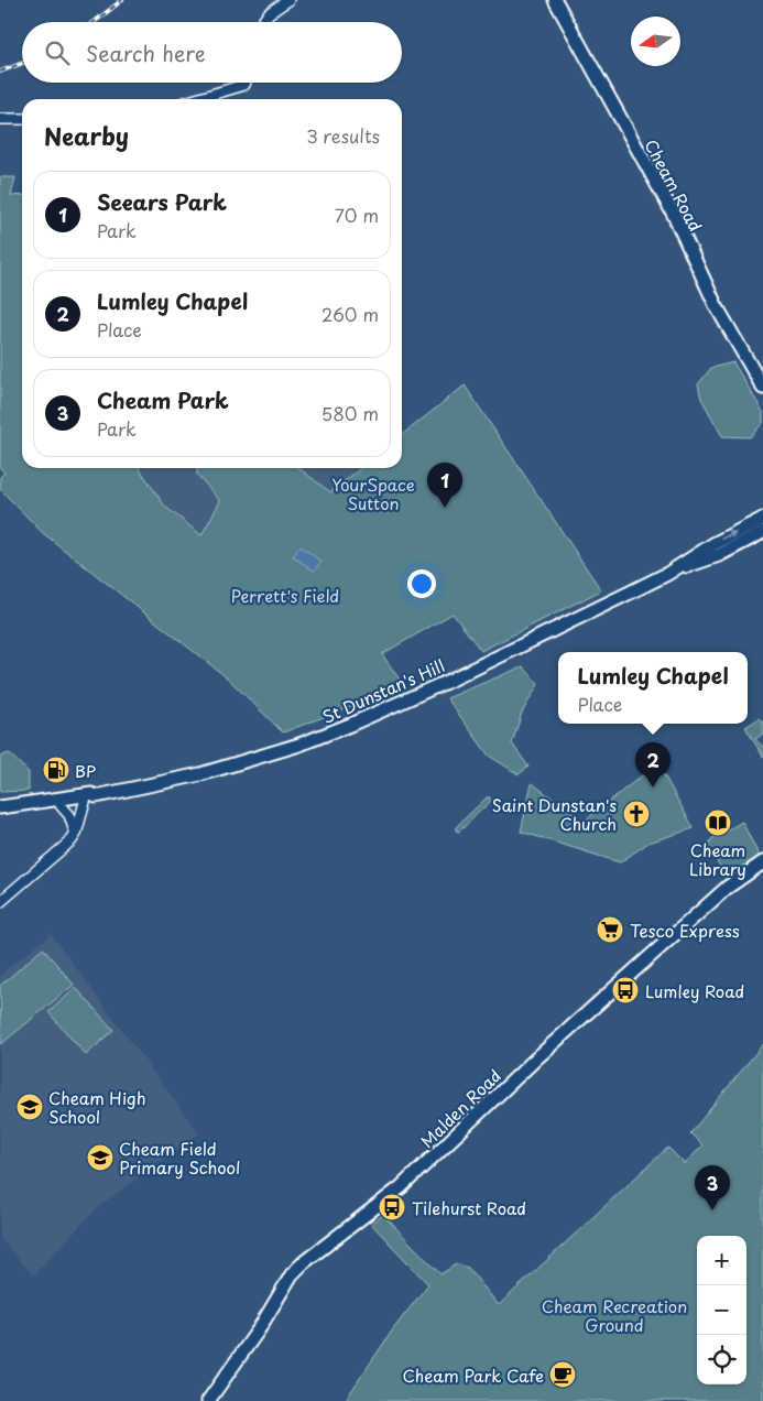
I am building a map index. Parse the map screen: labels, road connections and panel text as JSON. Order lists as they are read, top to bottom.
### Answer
{
  "streets": {
    "main road": ["Cheam Road", "St Dunstan's Hill", "Malden Road"]
  },
  "parks": ["YourSpace Sutton", "Perrett's Field", "Cheam Recreation Ground"],
  "places": {
    "fuel station": ["BP"],
    "church": ["Saint Dunstan's Church"],
    "library": ["Cheam Library"],
    "supermarket": ["Tesco Express"],
    "bus stop": ["Lumley Road", "Tilehurst Road"],
    "school or university": ["Cheam High School", "Cheam Field Primary School"],
    "cafe": ["Cheam Park Cafe"]
  },
  "north": "left",
  "page": {
    "search": "Search here",
    "heading": ["Nearby", "3 results"],
    "list": [
      {
        "mark": "1",
        "name": "Seears Park",
        "note": "Park",
        "value": "70 m"
      },
      {
        "mark": "2",
        "name": "Lumley Chapel",
        "note": "Place",
        "value": "260 m"
      },
      {
        "mark": "3",
        "name": "Cheam Park",
        "note": "Park",
        "value": "580 m"
      }
    ],
    "pins": ["1", "2", "3"],
    "popup": ["Lumley Chapel", "Place"],
    "map_buttons": ["+", "−"]
  }
}
